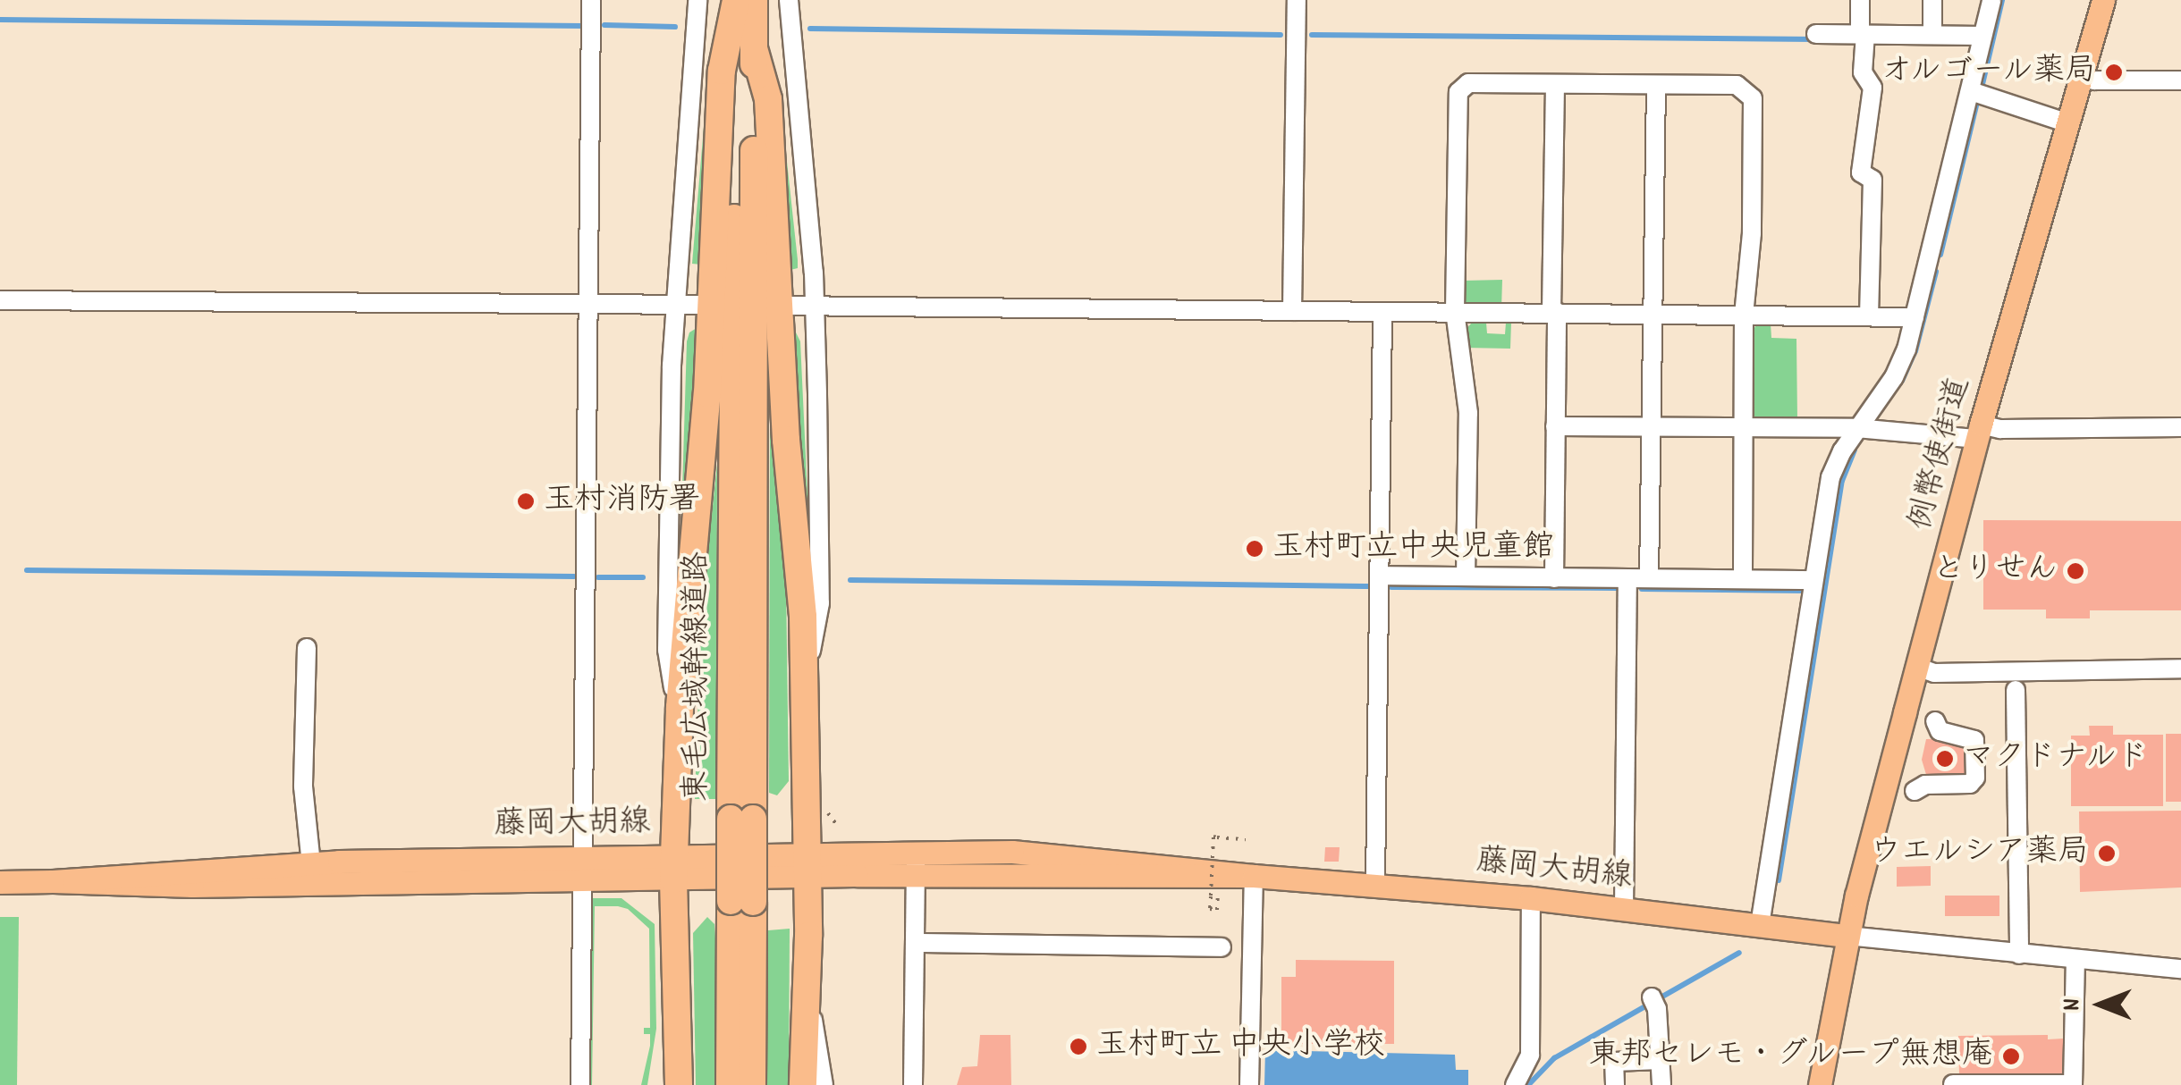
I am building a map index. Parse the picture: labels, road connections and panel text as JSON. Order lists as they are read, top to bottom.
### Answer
{
  "streets": {
    "highway": ["東毛広域幹線道路"],
    "main road": ["例幣使街道", "藤岡大胡線"]
  },
  "crossings": [
    ["例幣使街道", "藤岡大胡線"]
  ],
  "places": [
    "オルゴール薬局",
    "玉村消防署",
    "玉村町立中央児童館",
    "とりせん",
    "マクドナルド",
    "ウエルシア薬局",
    "玉村町立 中央小学校",
    "東邦セレモ・グループ無想庵"
  ],
  "north": "left"
}
